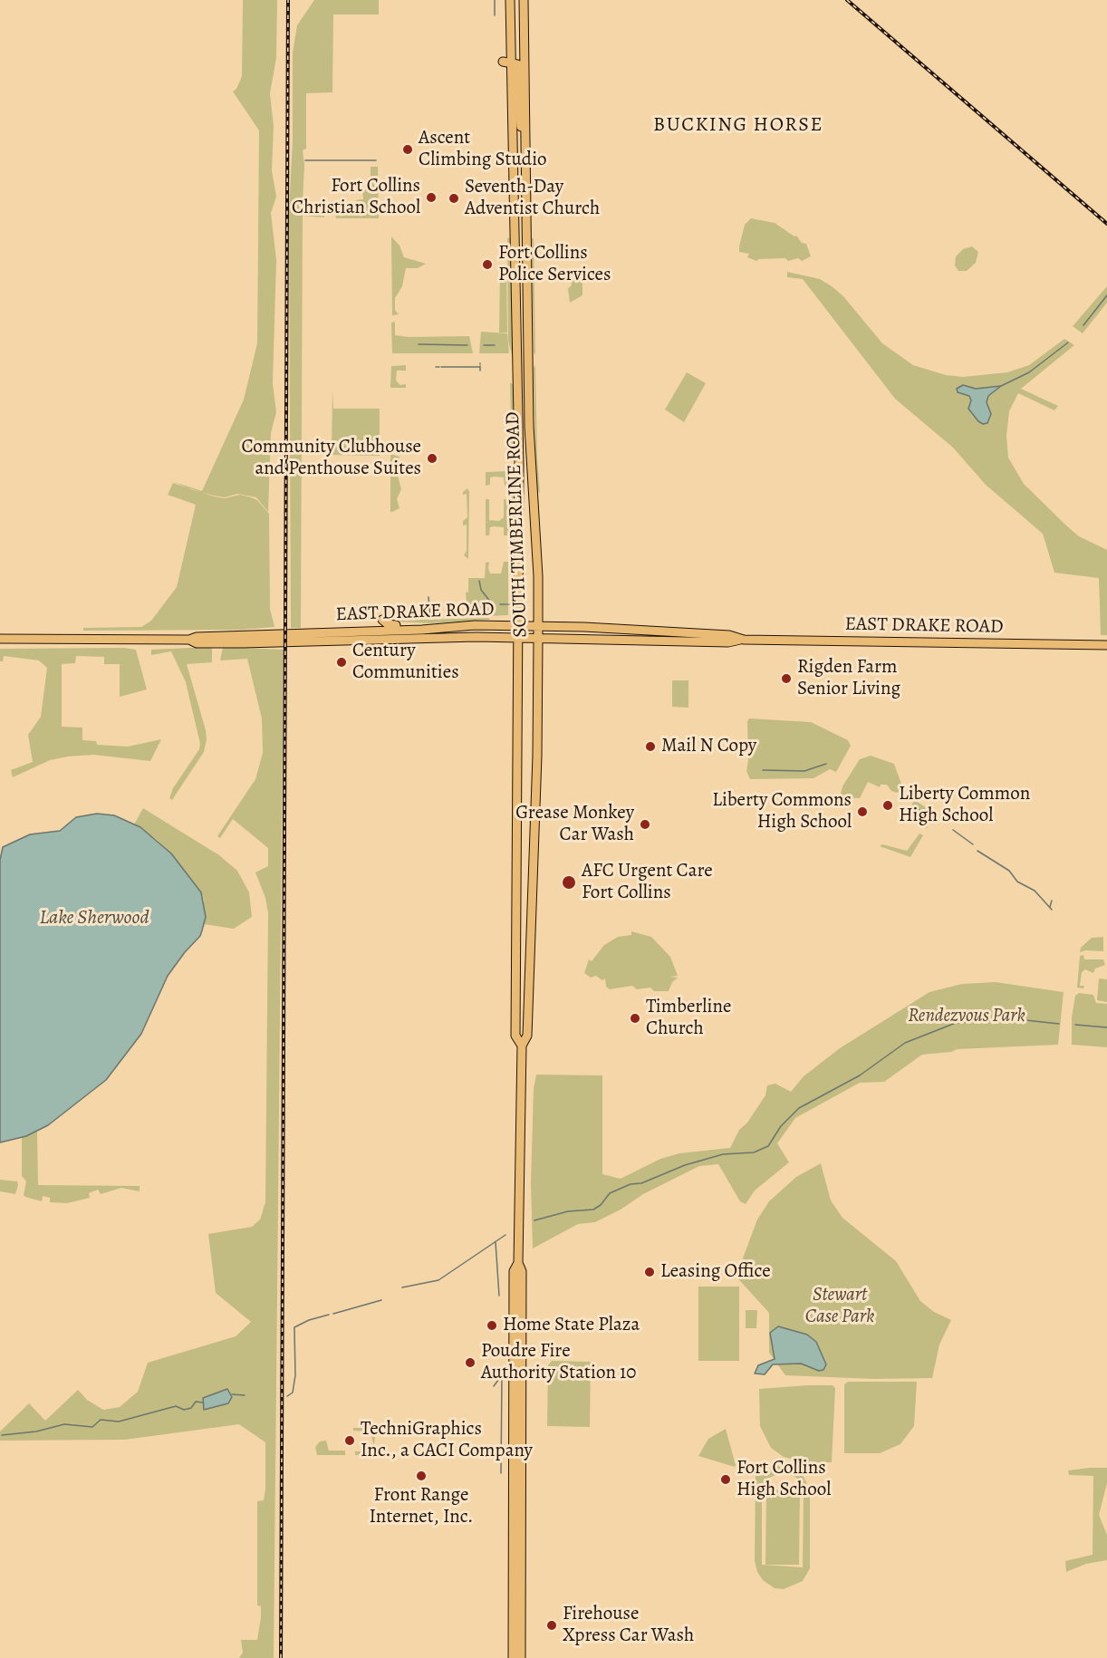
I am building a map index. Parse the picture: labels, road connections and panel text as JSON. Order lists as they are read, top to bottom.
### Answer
{
  "streets": {
    "main road": ["SOUTH TIMBERLINE ROAD", "EAST DRAKE ROAD"]
  },
  "crossings": [
    ["SOUTH TIMBERLINE ROAD", "EAST DRAKE ROAD"]
  ],
  "districts": ["BUCKING HORSE"],
  "water": ["Lake Sherwood"],
  "parks": ["Rendezvous Park", "Stewart Case Park"],
  "places": [
    "Ascent Climbing Studio",
    "Fort Collins Christian School",
    "Seventh-Day Adventist Church",
    "Fort Collins Police Services",
    "Community Clubhouse and Penthouse Suites",
    "Century Communities",
    "Rigden Farm Senior Living",
    "Mail N Copy",
    "Liberty Common High School",
    "Liberty Commons High School",
    "Grease Monkey Car Wash",
    "AFC Urgent Care Fort Collins",
    "Timberline Church",
    "Leasing Office",
    "Home State Plaza",
    "Poudre Fire Authority Station 10",
    "TechniGraphics Inc., a CACI Company",
    "Front Range Internet, Inc.",
    "Fort Collins High School",
    "Firehouse Xpress Car Wash"
  ]
}
